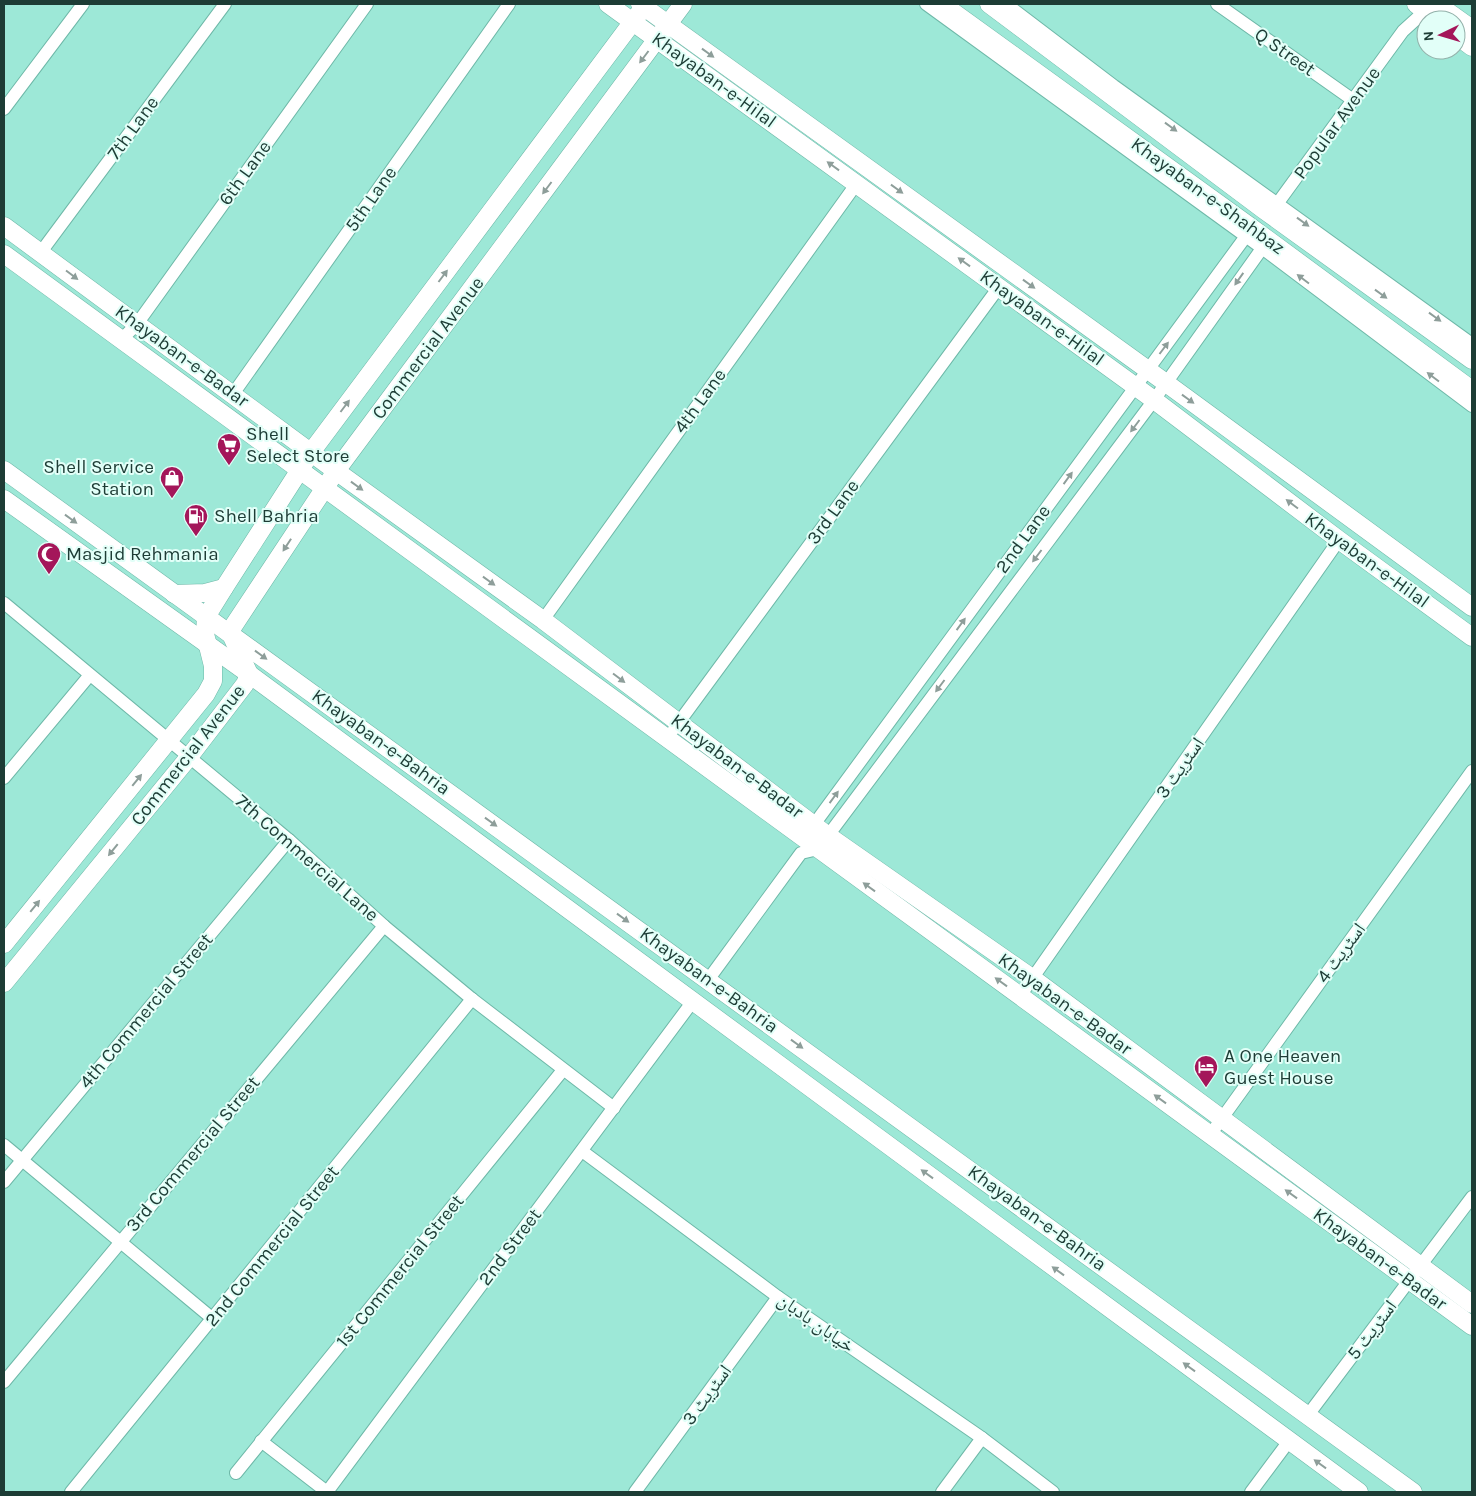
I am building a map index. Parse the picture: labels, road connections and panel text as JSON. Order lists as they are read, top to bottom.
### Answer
{
  "streets": {
    "main road": [
      "Khayaban-e-Hilal",
      "Khayaban-e-Shahbaz",
      "Commercial Avenue",
      "Khayaban-e-Badar",
      "Khayaban-e-Bahria"
    ],
    "street": [
      "Q Street",
      "Popular Avenue",
      "7th Lane",
      "6th Lane",
      "5th Lane",
      "4th Lane",
      "3rd Lane",
      "2nd Lane",
      "اسٹریٹ 3",
      "7th Commercial Lane",
      "اسٹریٹ 4",
      "4th Commercial Street",
      "3rd Commercial Street",
      "2nd Commercial Street",
      "2nd Street",
      "1st Commercial Street",
      "خیابان بادبان",
      "اسٹریٹ 5"
    ]
  },
  "crossings": [
    ["Q Street", "Popular Avenue"],
    ["Khayaban-e-Hilal", "Commercial Avenue"],
    ["Khayaban-e-Hilal", "4th Lane"],
    ["Khayaban-e-Hilal", "3rd Lane"],
    ["Khayaban-e-Hilal", "2nd Lane"],
    ["Khayaban-e-Hilal", "اسٹریٹ 3"],
    ["Popular Avenue", "Khayaban-e-Shahbaz"],
    ["7th Lane", "Khayaban-e-Badar"],
    ["6th Lane", "Khayaban-e-Badar"],
    ["Khayaban-e-Shahbaz", "2nd Lane"],
    ["5th Lane", "Khayaban-e-Badar"],
    ["Commercial Avenue", "Khayaban-e-Badar"],
    ["Commercial Avenue", "Khayaban-e-Bahria"],
    ["Commercial Avenue", "7th Commercial Lane"],
    ["Khayaban-e-Badar", "4th Lane"],
    ["Khayaban-e-Badar", "3rd Lane"],
    ["Khayaban-e-Badar", "2nd Lane"],
    ["Khayaban-e-Badar", "اسٹریٹ 3"],
    ["Khayaban-e-Badar", "اسٹریٹ 4"],
    ["Khayaban-e-Badar", "اسٹریٹ 5"],
    ["Khayaban-e-Bahria", "2nd Street"],
    ["Khayaban-e-Bahria", "اسٹریٹ 5"],
    ["اسٹریٹ 3", "خیابان بادبان"],
    ["7th Commercial Lane", "4th Commercial Street"],
    ["7th Commercial Lane", "3rd Commercial Street"],
    ["7th Commercial Lane", "2nd Commercial Street"],
    ["7th Commercial Lane", "2nd Street"],
    ["7th Commercial Lane", "1st Commercial Street"],
    ["2nd Street", "خیابان بادبان"]
  ],
  "places": {
    "supermarket": ["Shell Select Store"],
    "shop": ["Shell Service Station"],
    "fuel station": ["Shell Bahria"],
    "mosque": ["Masjid Rehmania"],
    "hotel": ["A One Heaven Guest House"]
  },
  "north": "left"
}
